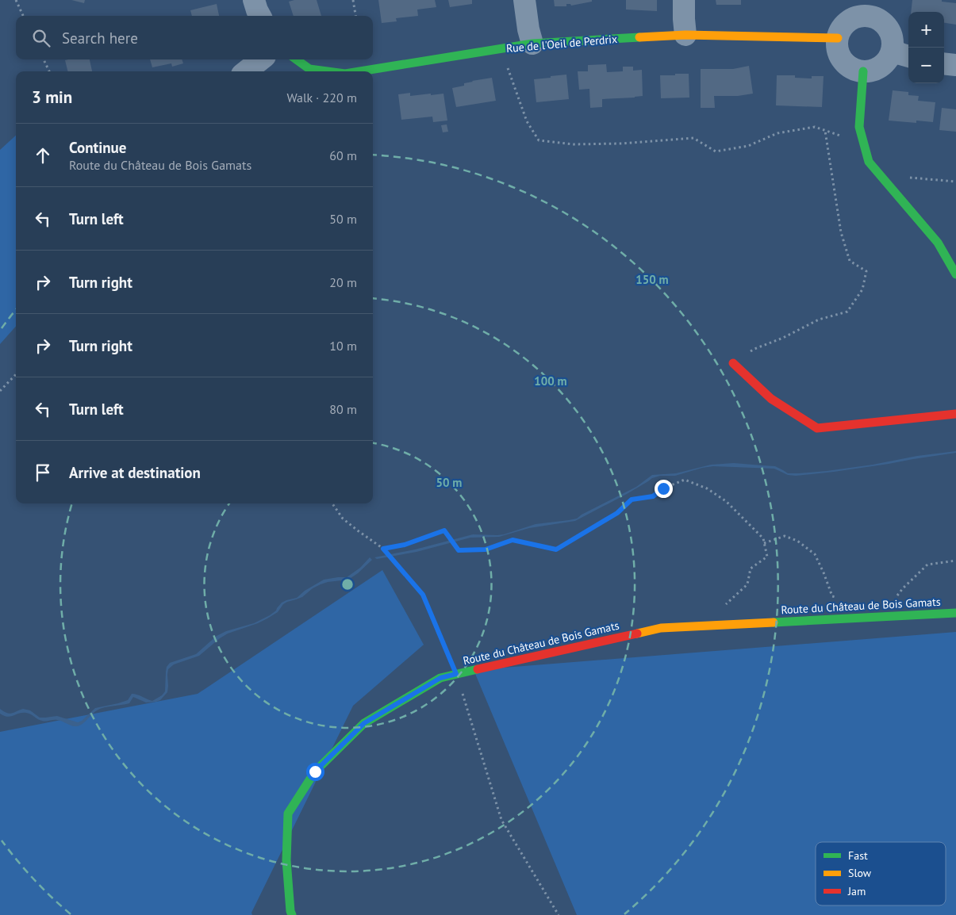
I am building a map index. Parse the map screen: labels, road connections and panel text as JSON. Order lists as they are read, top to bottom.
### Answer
{
  "streets": {
    "street": ["Rue de l'Oeil de Perdrix", "Route du Château de Bois Gamats"]
  },
  "legend": ["Fast", "Slow", "Jam"],
  "page": {
    "map_buttons": ["+", "−"],
    "search": "Search here",
    "heading": ["3 min", "Walk · 220 m"],
    "list": [
      ["Continue", "Route du Château de Bois Gamats", "60 m"],
      ["Turn left", "50 m"],
      ["Turn right", "20 m"],
      ["Turn right", "10 m"],
      ["Turn left", "80 m"],
      "Arrive at destination"
    ]
  },
  "rings": ["150 m", "100 m", "50 m"]
}
